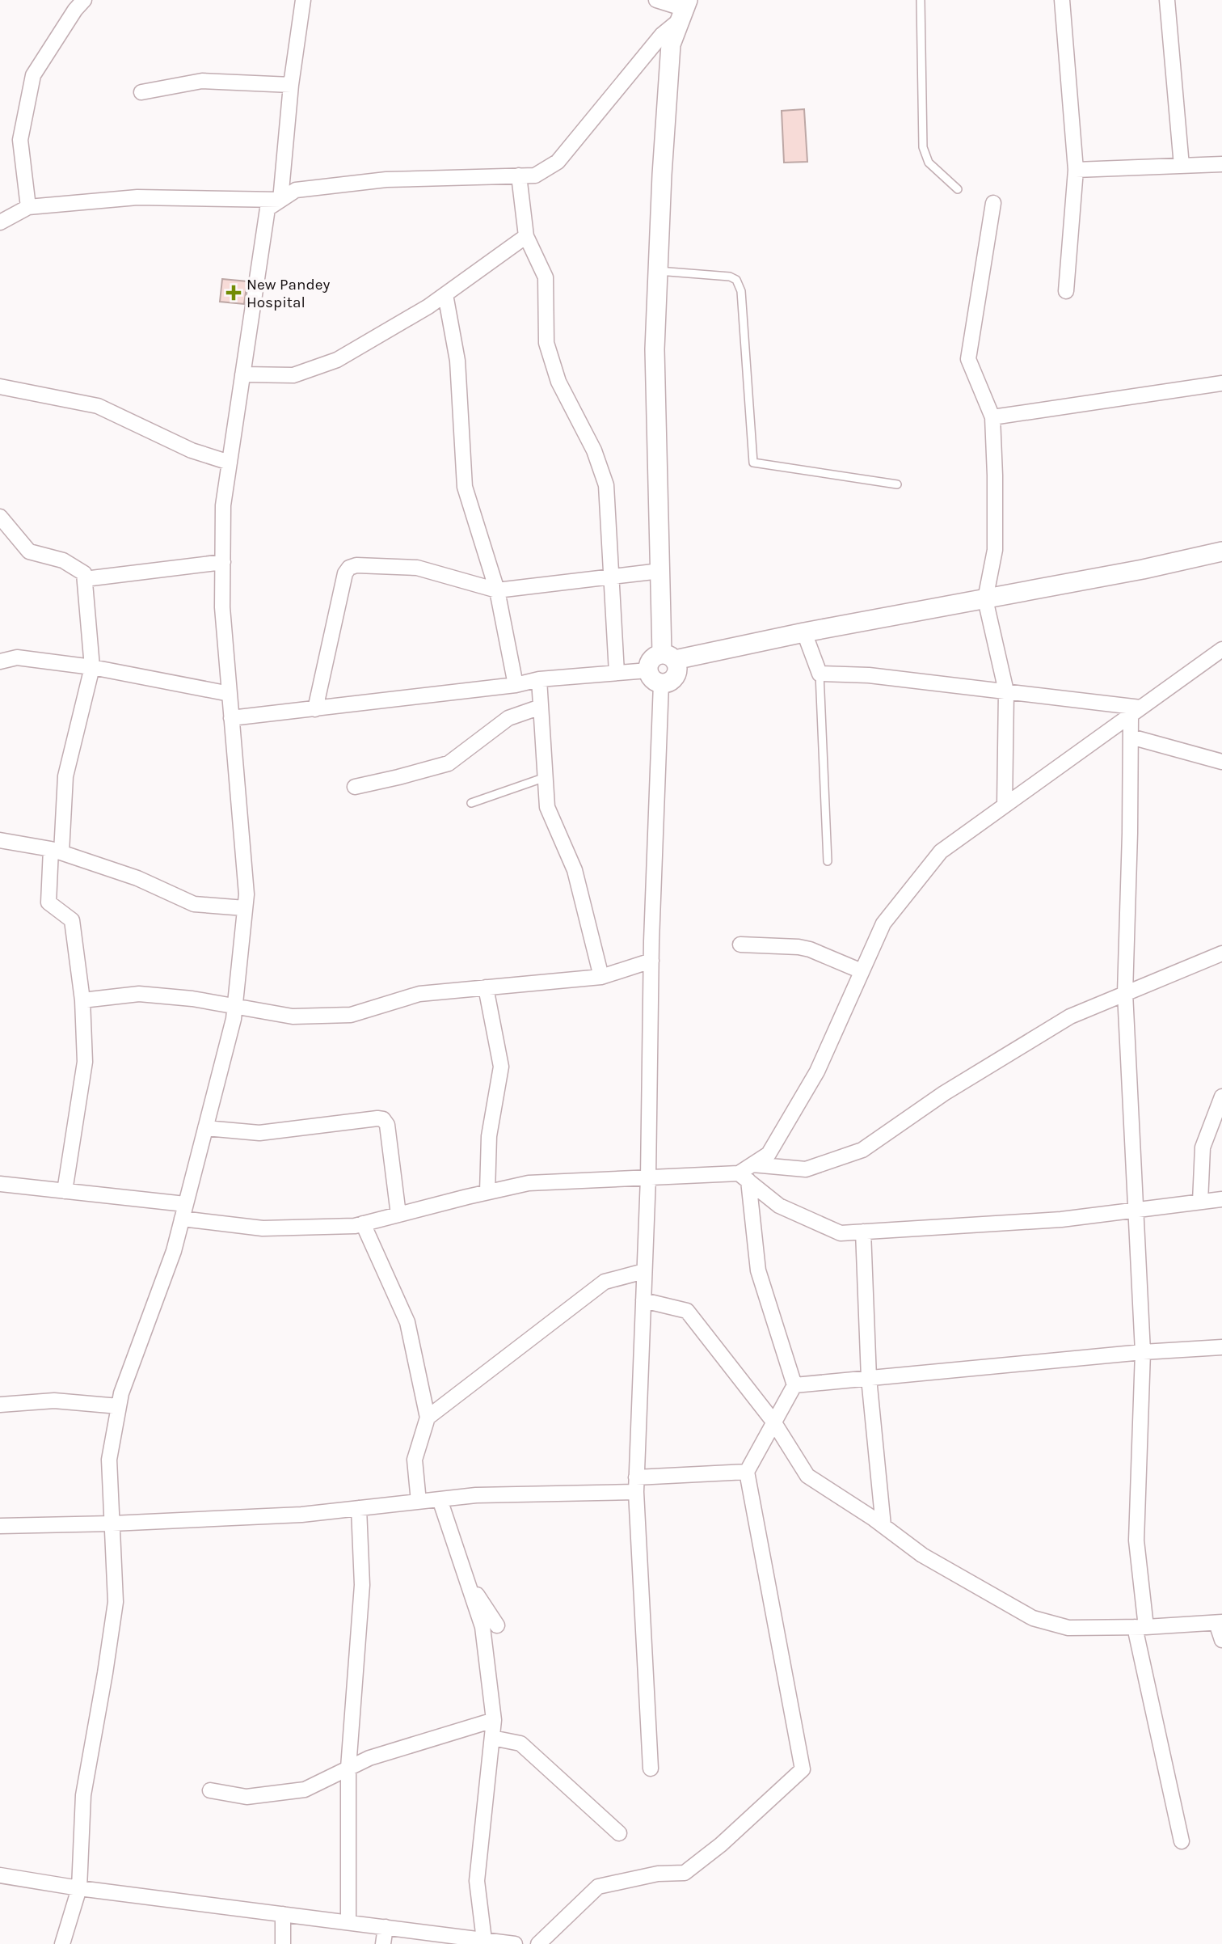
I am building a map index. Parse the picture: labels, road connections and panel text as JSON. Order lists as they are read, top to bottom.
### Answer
{
  "places": {
    "health": ["New Pandey Hospital"]
  }
}
